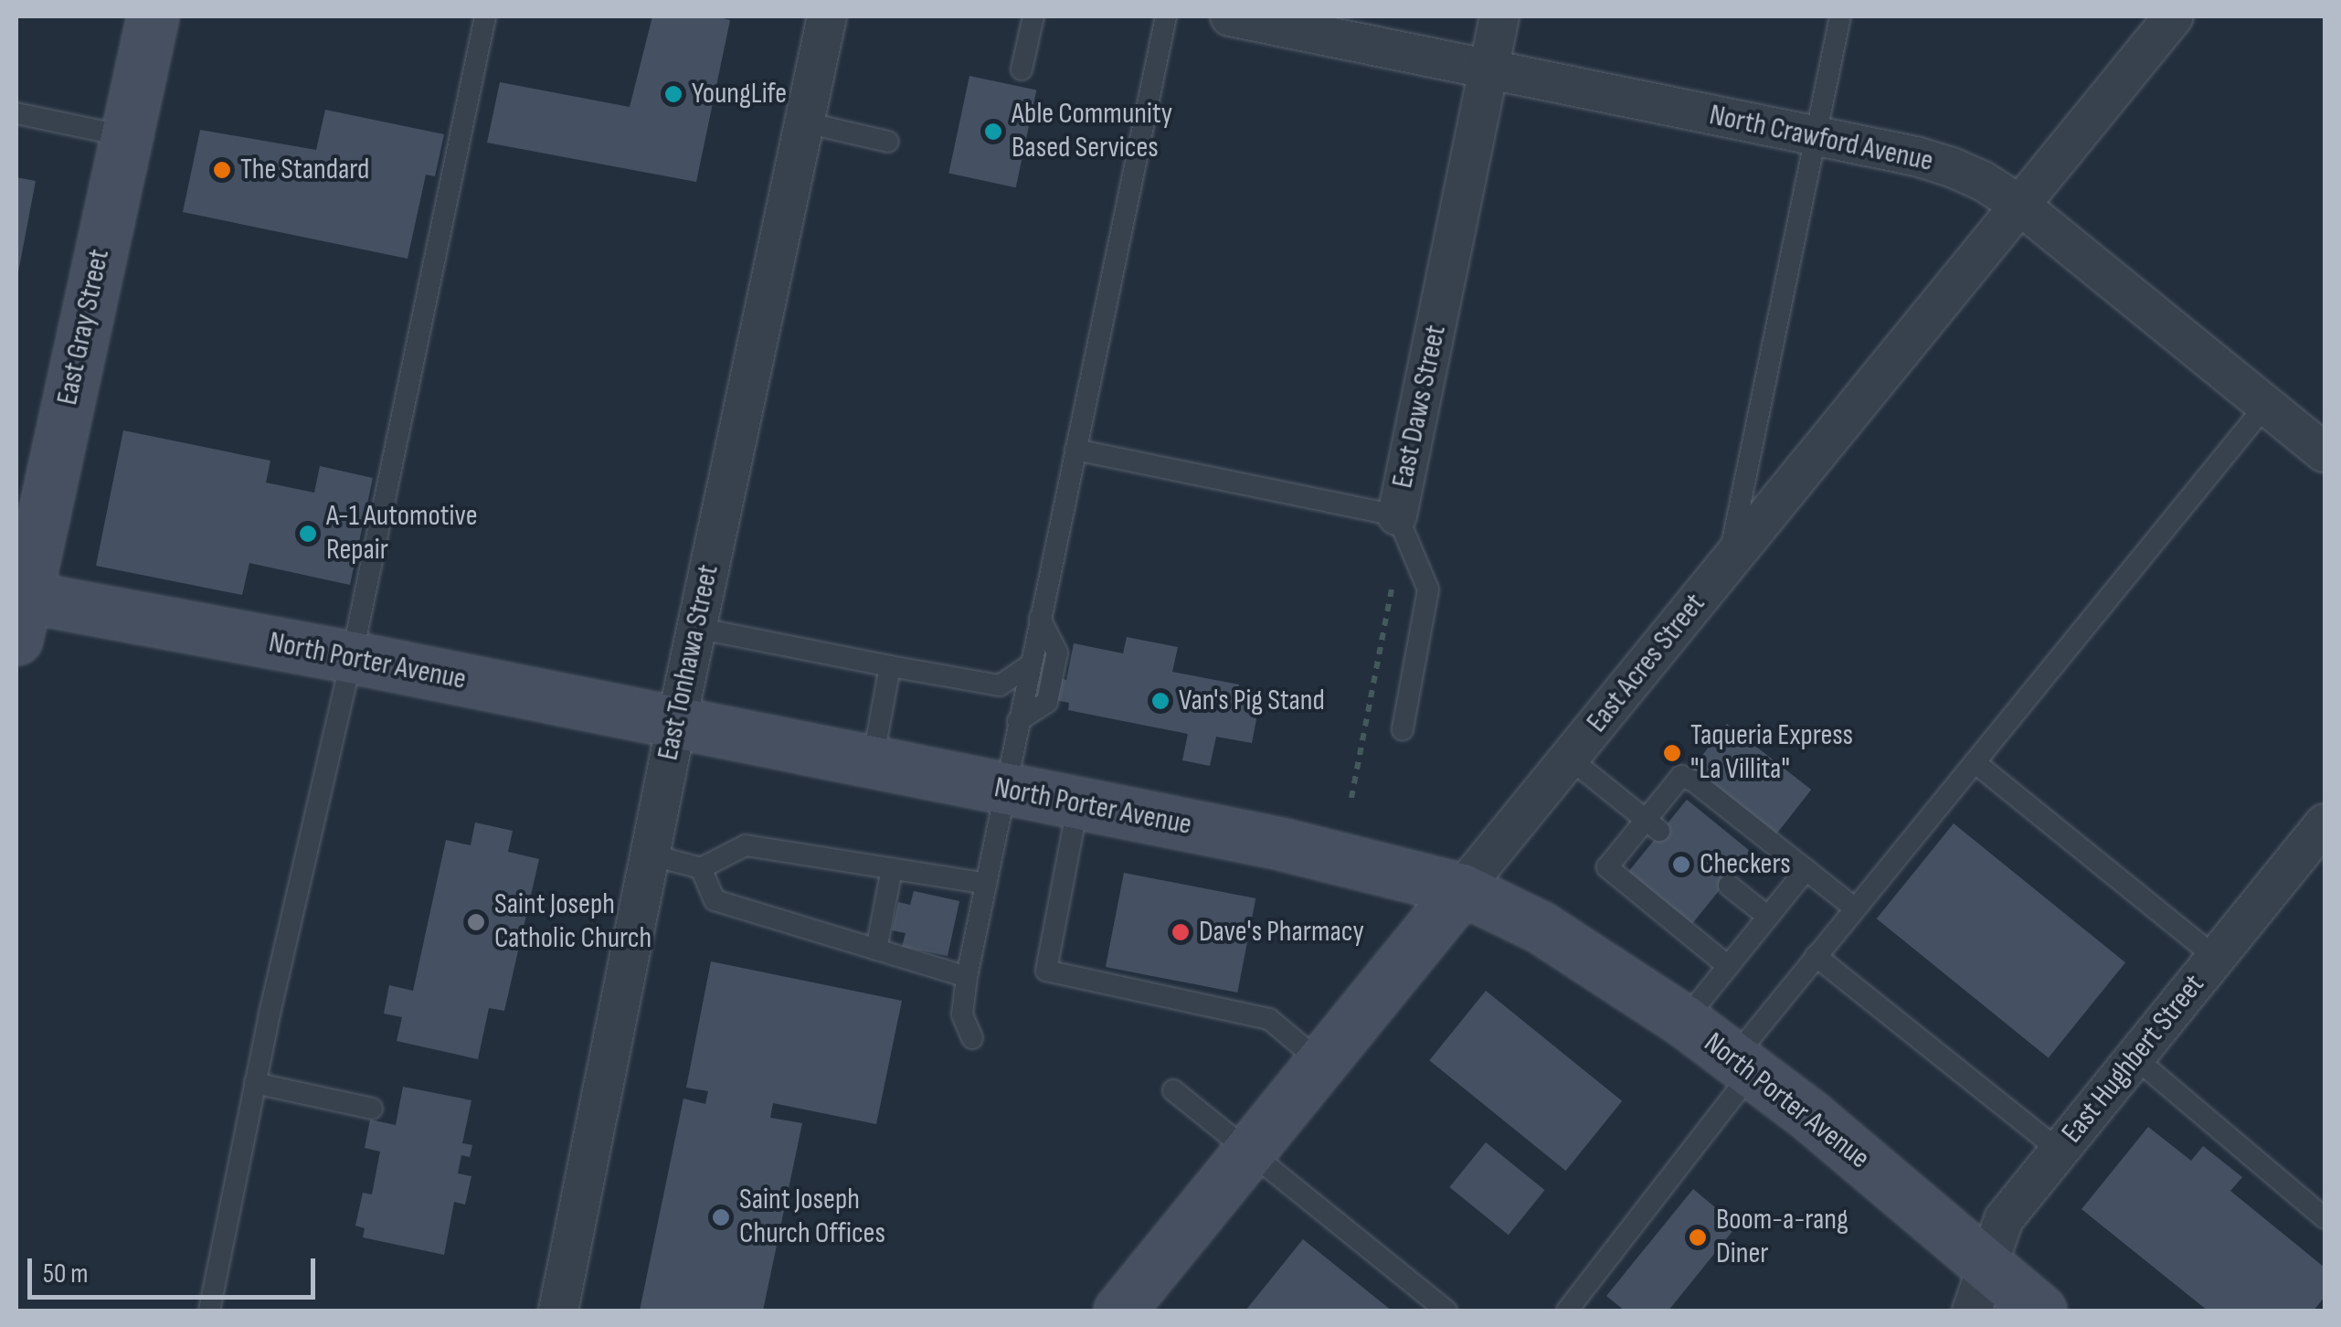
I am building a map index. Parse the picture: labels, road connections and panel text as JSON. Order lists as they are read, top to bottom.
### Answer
{
  "streets": {
    "main road": ["East Gray Street", "North Porter Avenue", "East Acres Street"],
    "street": [
      "North Crawford Avenue",
      "East Daws Street",
      "East Tonhawa Street",
      "East Hughbert Street"
    ]
  },
  "crossings": [
    ["North Crawford Avenue", "East Daws Street"],
    ["North Crawford Avenue", "East Acres Street"],
    ["East Gray Street", "North Porter Avenue"],
    ["North Porter Avenue", "East Tonhawa Street"],
    ["North Porter Avenue", "East Acres Street"],
    ["North Porter Avenue", "East Hughbert Street"]
  ],
  "places": [
    "YoungLife",
    "Able Community Based Services",
    "The Standard",
    "A-1 Automotive Repair",
    "Van's Pig Stand",
    "Taqueria Express \"La Villita\"",
    "Checkers",
    "Saint Joseph Catholic Church",
    "Dave's Pharmacy",
    "Saint Joseph Church Offices",
    "Boom-a-rang Diner"
  ],
  "scale_bar": "50 m"
}
